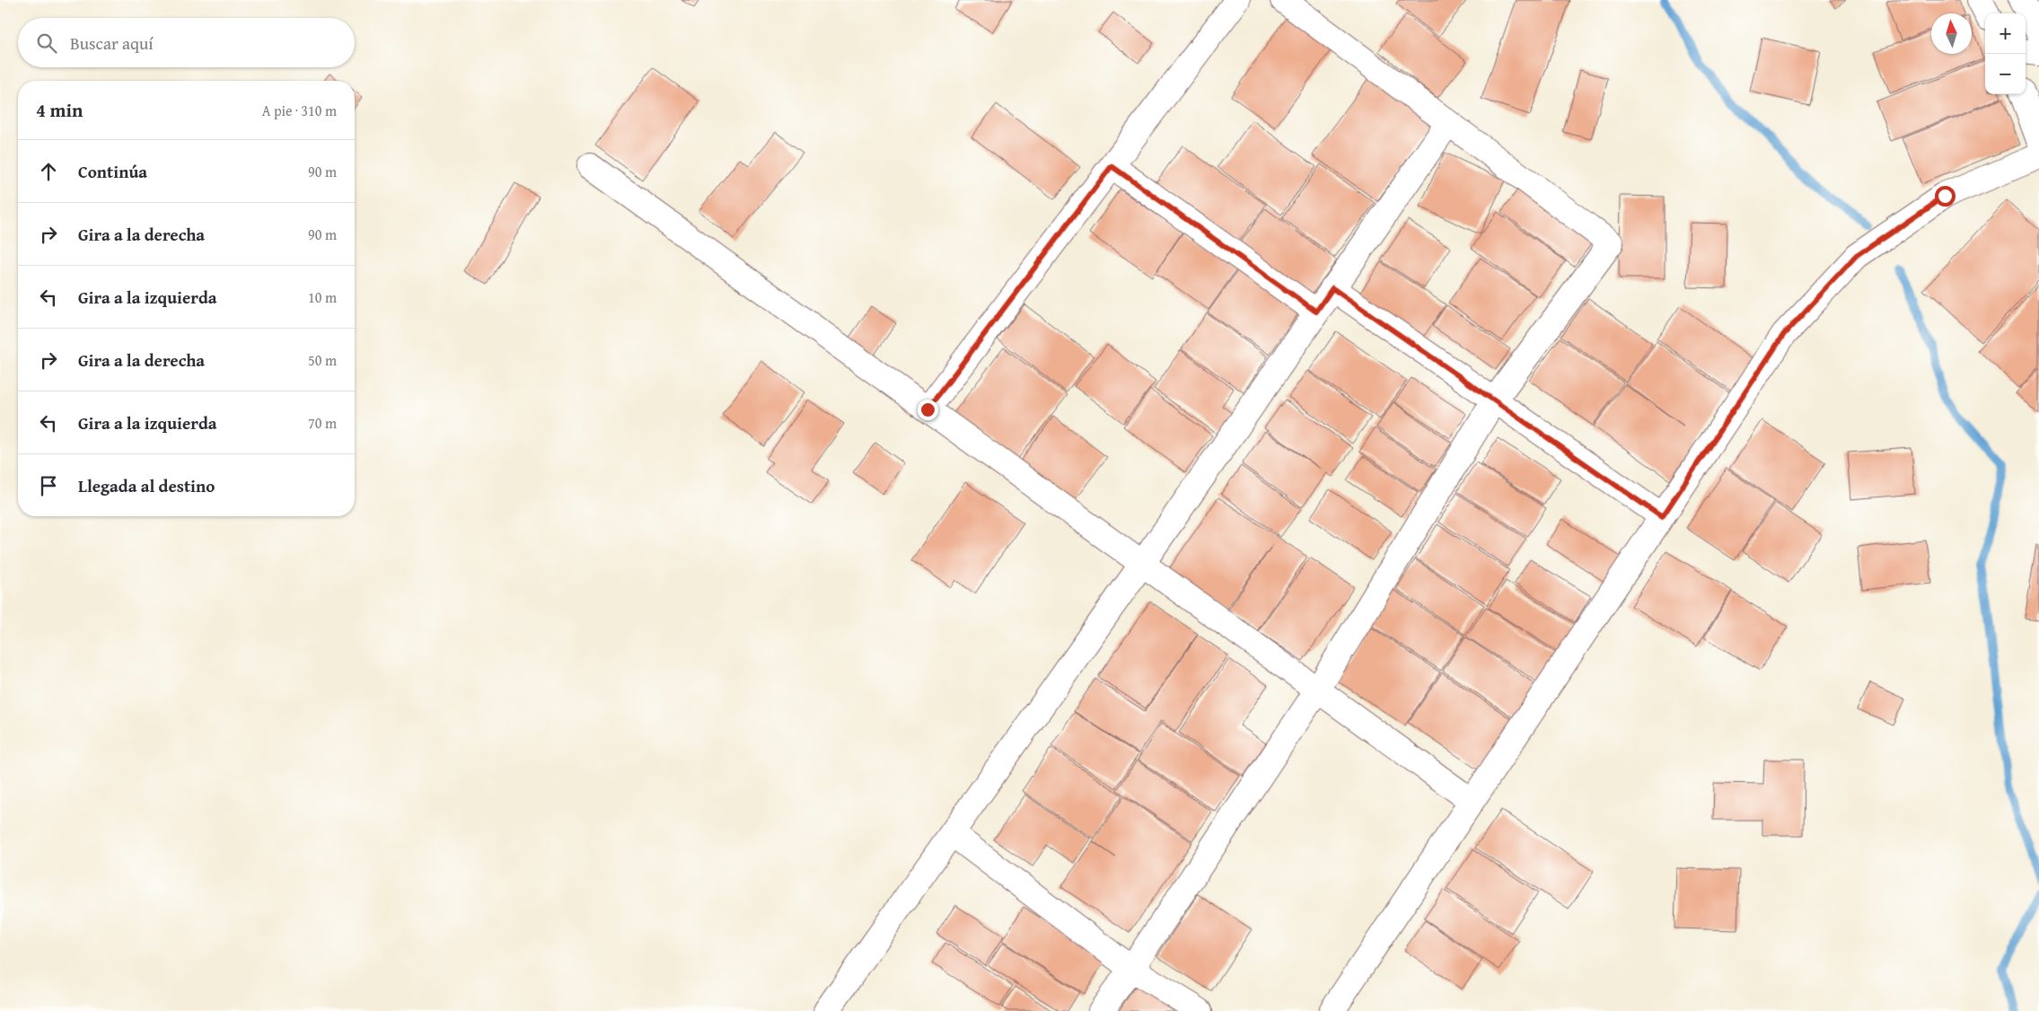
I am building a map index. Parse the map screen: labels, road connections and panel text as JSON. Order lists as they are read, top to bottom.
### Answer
{
  "north": "top",
  "page": {
    "map_buttons": ["+", "−"],
    "search": "Buscar aquí",
    "heading": ["4 min", "A pie · 310 m"],
    "list": [
      ["Continúa", "90 m"],
      ["Gira a la derecha", "90 m"],
      ["Gira a la izquierda", "10 m"],
      ["Gira a la derecha", "50 m"],
      ["Gira a la izquierda", "70 m"],
      "Llegada al destino"
    ]
  }
}
